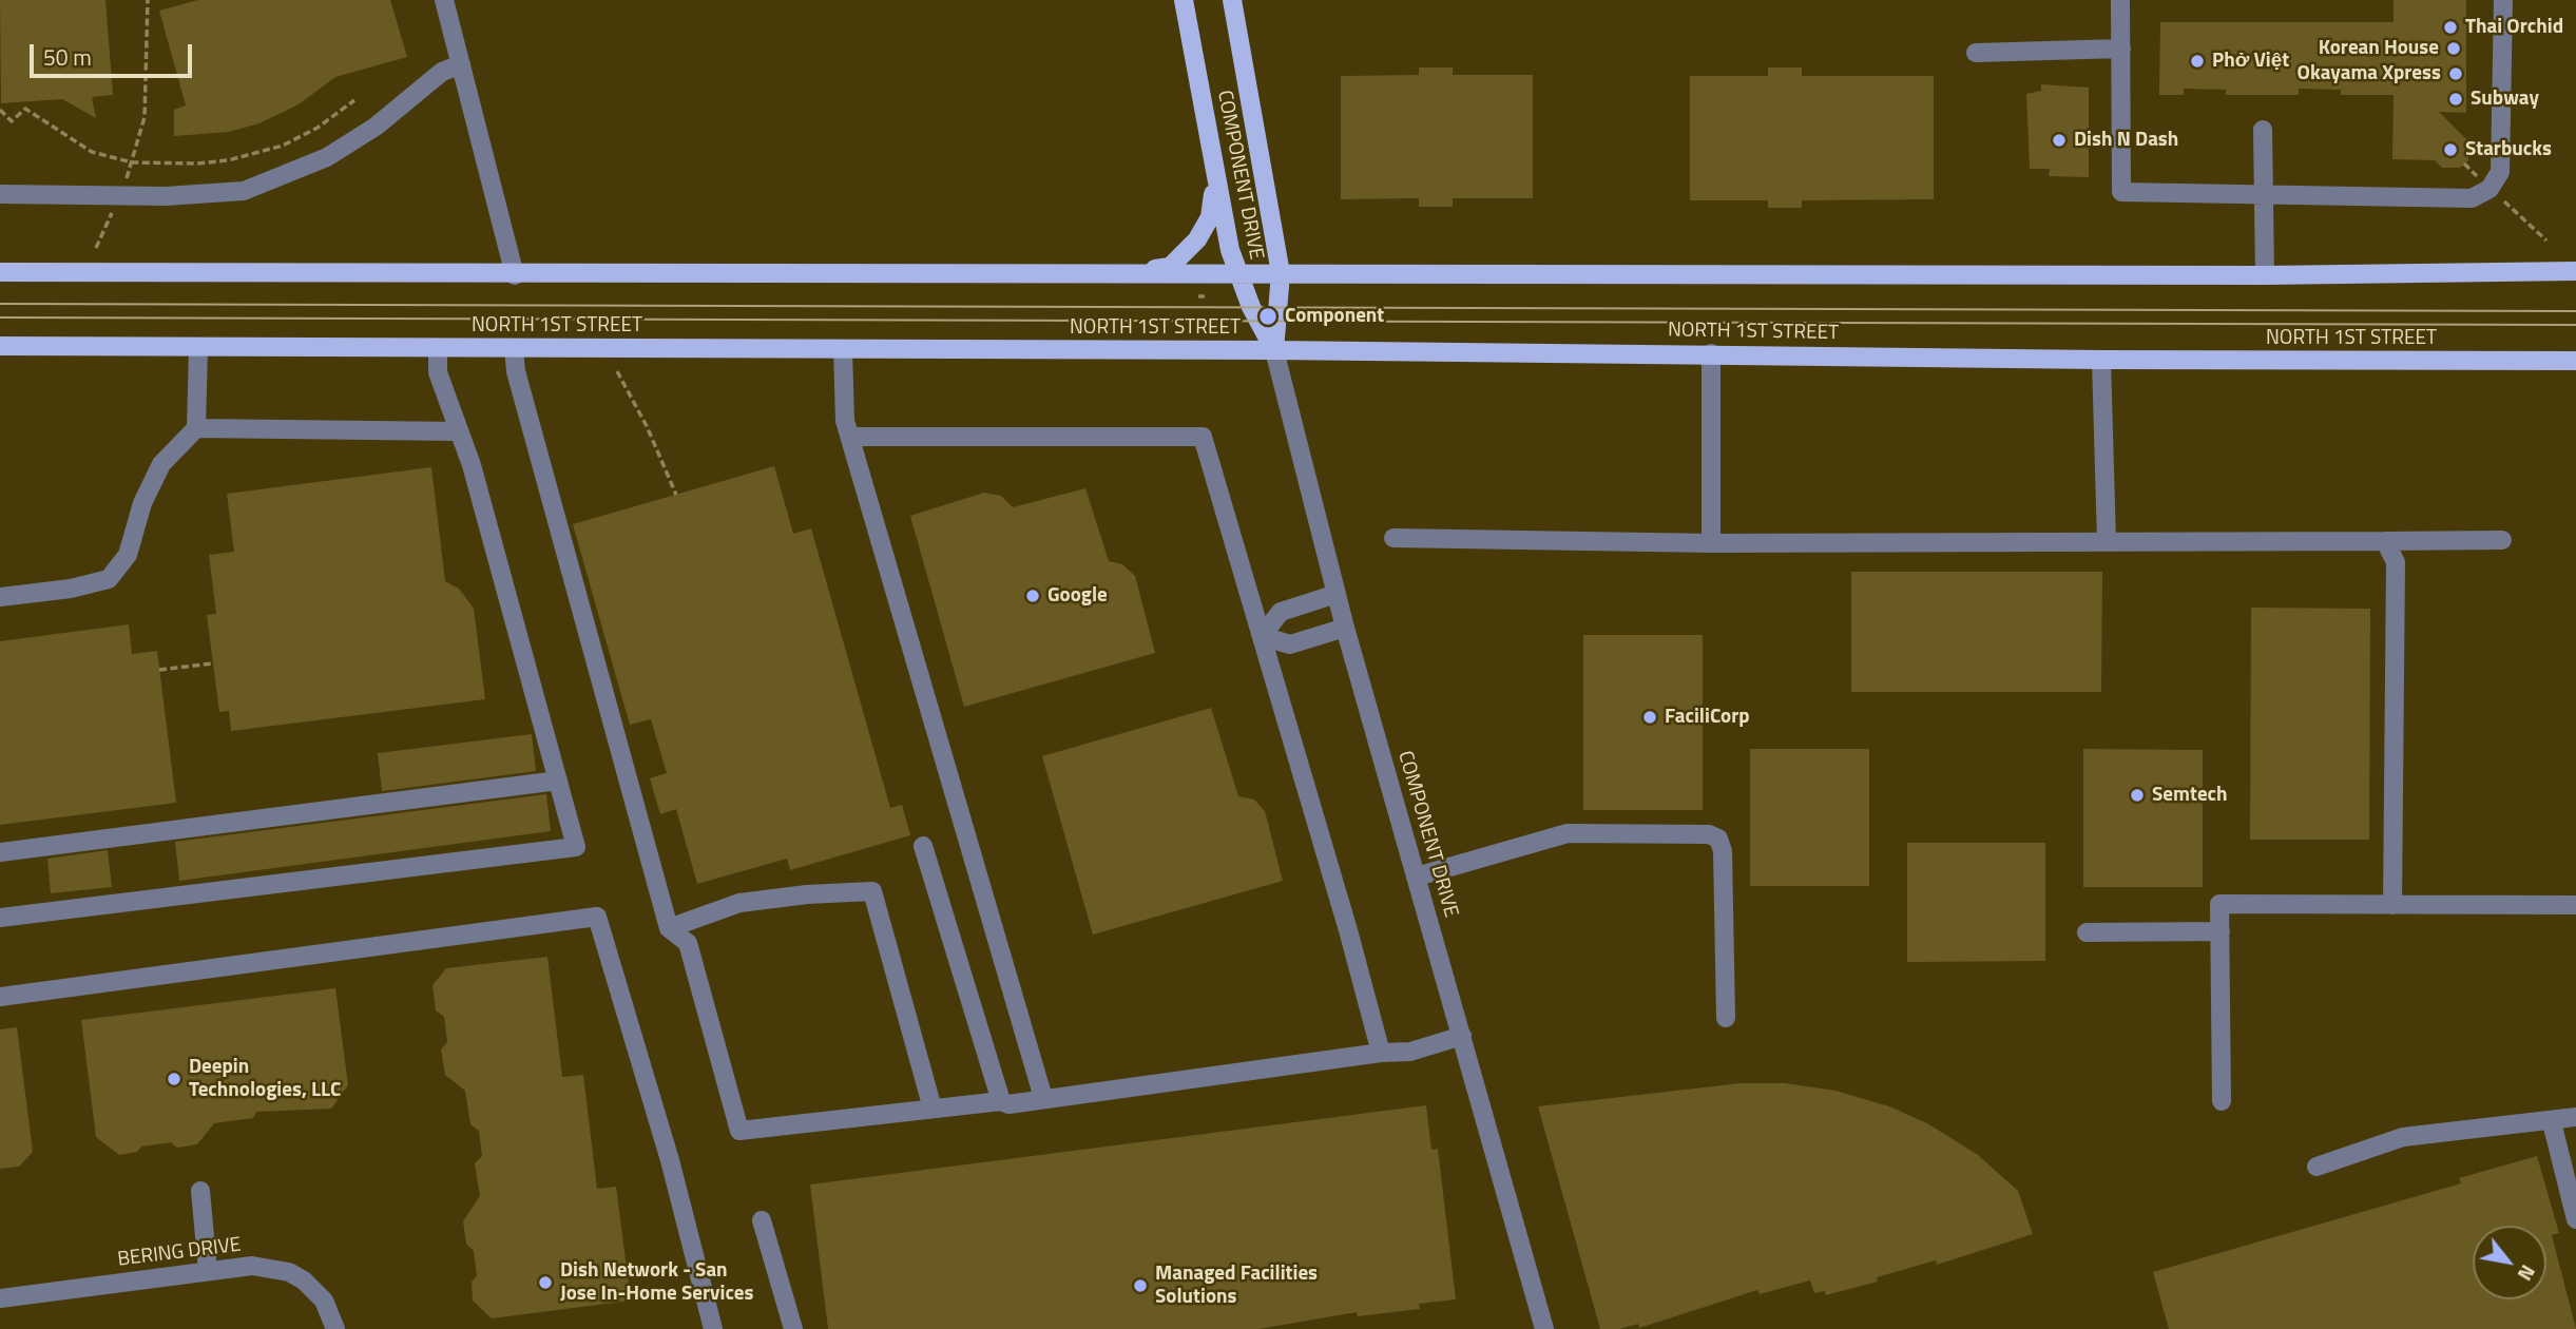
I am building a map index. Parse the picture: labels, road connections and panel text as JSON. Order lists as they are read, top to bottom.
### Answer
{
  "streets": {
    "main road": ["COMPONENT DRIVE", "NORTH 1ST STREET"],
    "street": ["BERING DRIVE"]
  },
  "crossings": [
    ["COMPONENT DRIVE", "NORTH 1ST STREET"]
  ],
  "places": [
    "Thai Orchid",
    "Korean House",
    "Phở Việt",
    "Okayama Xpress",
    "Subway",
    "Dish N Dash",
    "Starbucks",
    "Component",
    "Google",
    "FaciliCorp",
    "Semtech",
    "Deepin Technologies, LLC",
    "Dish Network - San Jose In-Home Services",
    "Managed Facilities Solutions"
  ],
  "scale_bar": "50 m",
  "north": "bottom right"
}
